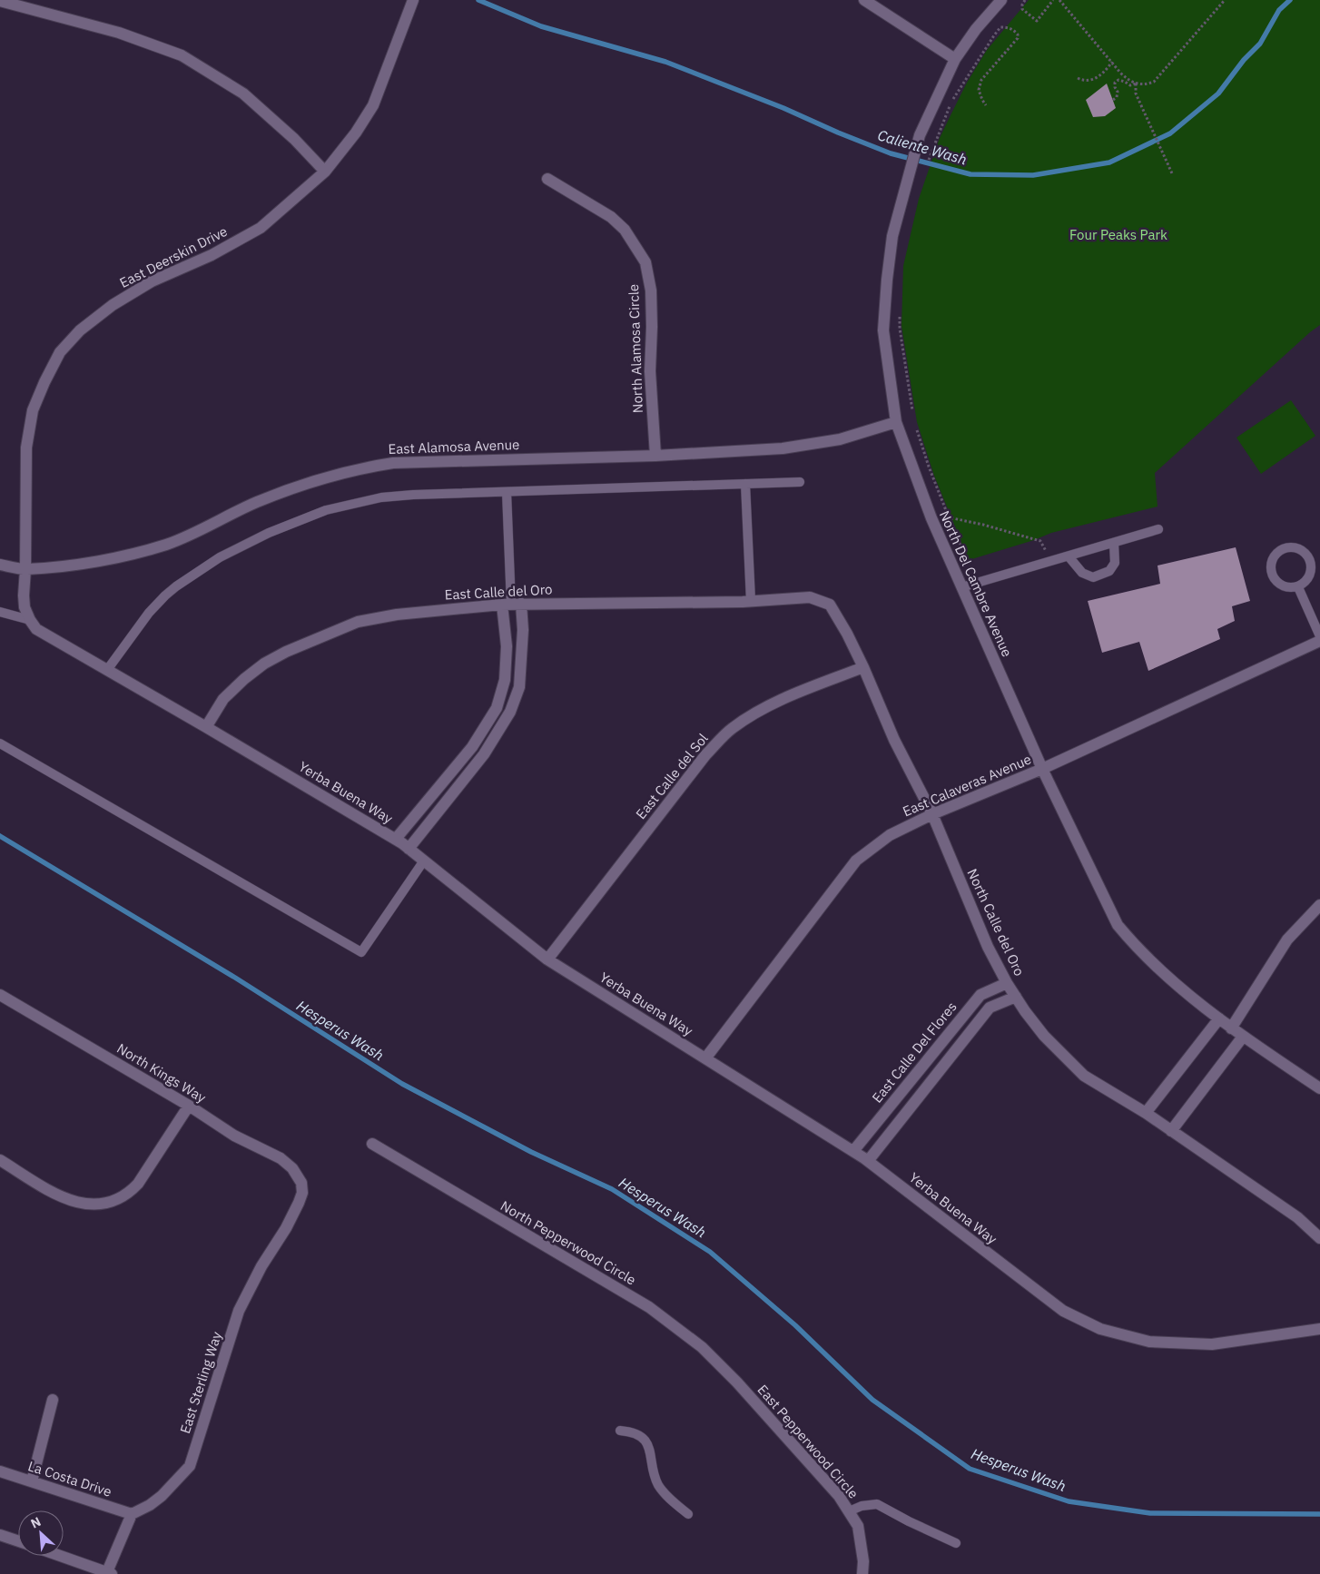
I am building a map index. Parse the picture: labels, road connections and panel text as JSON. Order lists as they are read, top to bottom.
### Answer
{
  "streets": {
    "street": [
      "East Deerskin Drive",
      "North Alamosa Circle",
      "East Alamosa Avenue",
      "North Del Cambre Avenue",
      "East Calle del Oro",
      "East Calle del Sol",
      "East Calaveras Avenue",
      "Yerba Buena Way",
      "North Calle del Oro",
      "East Calle Del Flores",
      "North Kings Way",
      "North Pepperwood Circle",
      "East Sterling Way",
      "East Pepperwood Circle",
      "La Costa Drive"
    ]
  },
  "crossings": [
    ["East Deerskin Drive", "East Alamosa Avenue"],
    ["North Alamosa Circle", "East Alamosa Avenue"],
    ["East Alamosa Avenue", "North Del Cambre Avenue"],
    ["North Del Cambre Avenue", "East Calaveras Avenue"],
    ["East Calle del Oro", "Yerba Buena Way"],
    ["East Calle del Oro", "North Calle del Oro"],
    ["East Calle del Sol", "Yerba Buena Way"],
    ["East Calle del Sol", "North Calle del Oro"],
    ["East Calaveras Avenue", "Yerba Buena Way"],
    ["East Calaveras Avenue", "North Calle del Oro"],
    ["Yerba Buena Way", "East Calle Del Flores"],
    ["North Calle del Oro", "East Calle Del Flores"],
    ["North Kings Way", "East Sterling Way"],
    ["North Pepperwood Circle", "East Pepperwood Circle"],
    ["East Sterling Way", "La Costa Drive"]
  ],
  "water": ["Caliente Wash", "Hesperus Wash"],
  "parks": ["Four Peaks Park"],
  "north": "top left"
}
